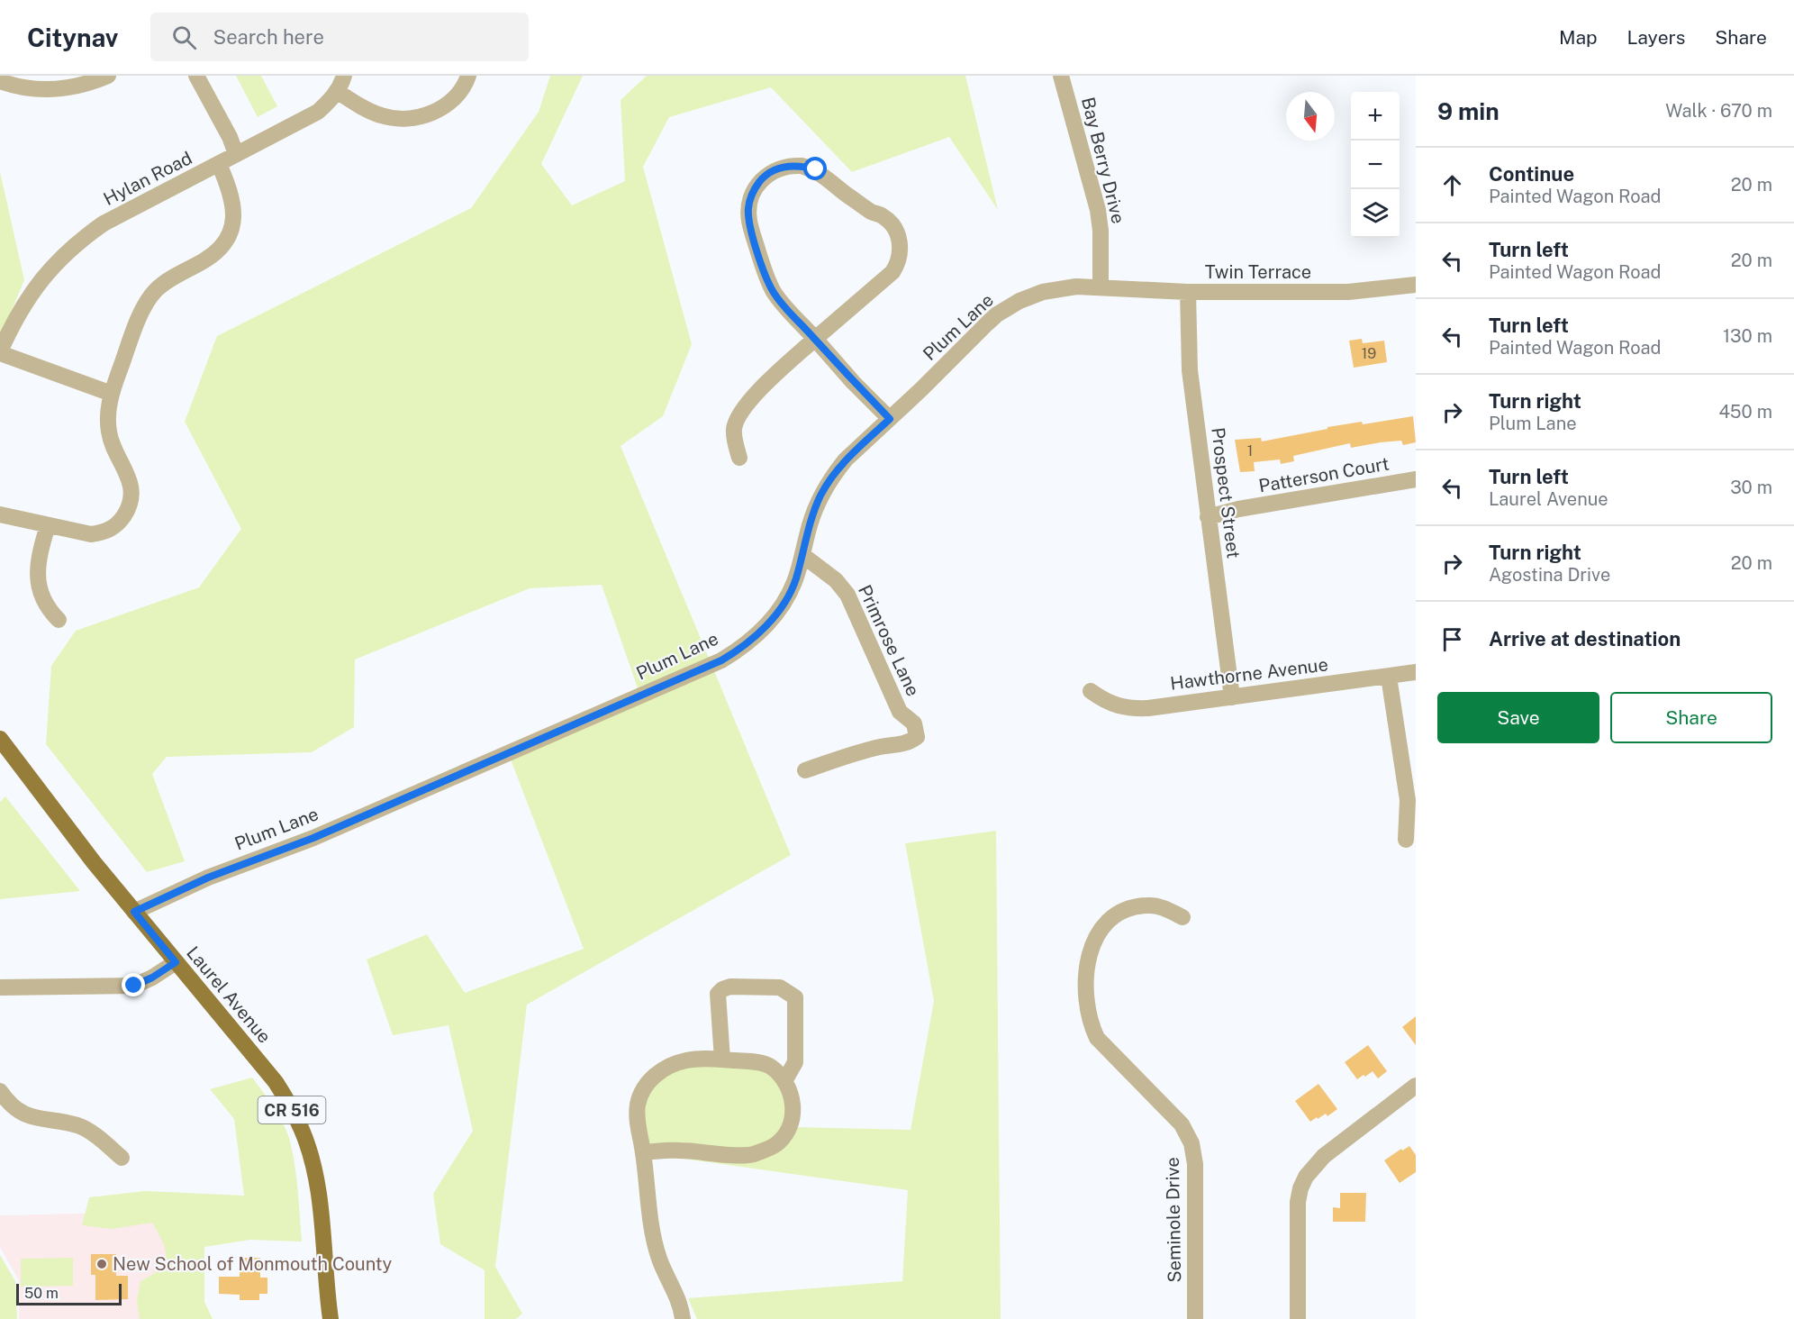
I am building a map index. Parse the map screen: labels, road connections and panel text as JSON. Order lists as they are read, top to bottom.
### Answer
{
  "streets": {
    "main road": ["Laurel Avenue", "CR 516"],
    "street": [
      "Bay Berry Drive",
      "Hylan Road",
      "Twin Terrace",
      "Plum Lane",
      "Patterson Court",
      "Prospect Street",
      "Primrose Lane",
      "Hawthorne Avenue",
      "Seminole Drive"
    ]
  },
  "crossings": [
    ["Bay Berry Drive", "Twin Terrace"],
    ["Bay Berry Drive", "Plum Lane"],
    ["Twin Terrace", "Plum Lane"],
    ["Twin Terrace", "Prospect Street"],
    ["Plum Lane", "Primrose Lane"],
    ["Plum Lane", "Laurel Avenue"],
    ["Patterson Court", "Prospect Street"],
    ["Prospect Street", "Hawthorne Avenue"]
  ],
  "places": ["New School of Monmouth County"],
  "house_numbers": ["19", "1"],
  "scale_bar": "50 m",
  "north": "bottom",
  "page": {
    "header": "Citynav",
    "search": "Search here",
    "nav": ["Map", "Layers", "Share"],
    "heading": ["9 min", "Walk · 670 m"],
    "map_buttons": ["+", "−"],
    "list": [
      ["Continue", "Painted Wagon Road", "20 m"],
      ["Turn left", "Painted Wagon Road", "20 m"],
      ["Turn left", "Painted Wagon Road", "130 m"],
      ["Turn right", "Plum Lane", "450 m"],
      ["Turn left", "Laurel Avenue", "30 m"],
      ["Turn right", "Agostina Drive", "20 m"],
      "Arrive at destination"
    ],
    "buttons": ["Save", "Share"],
    "scale": "50 m"
  }
}
